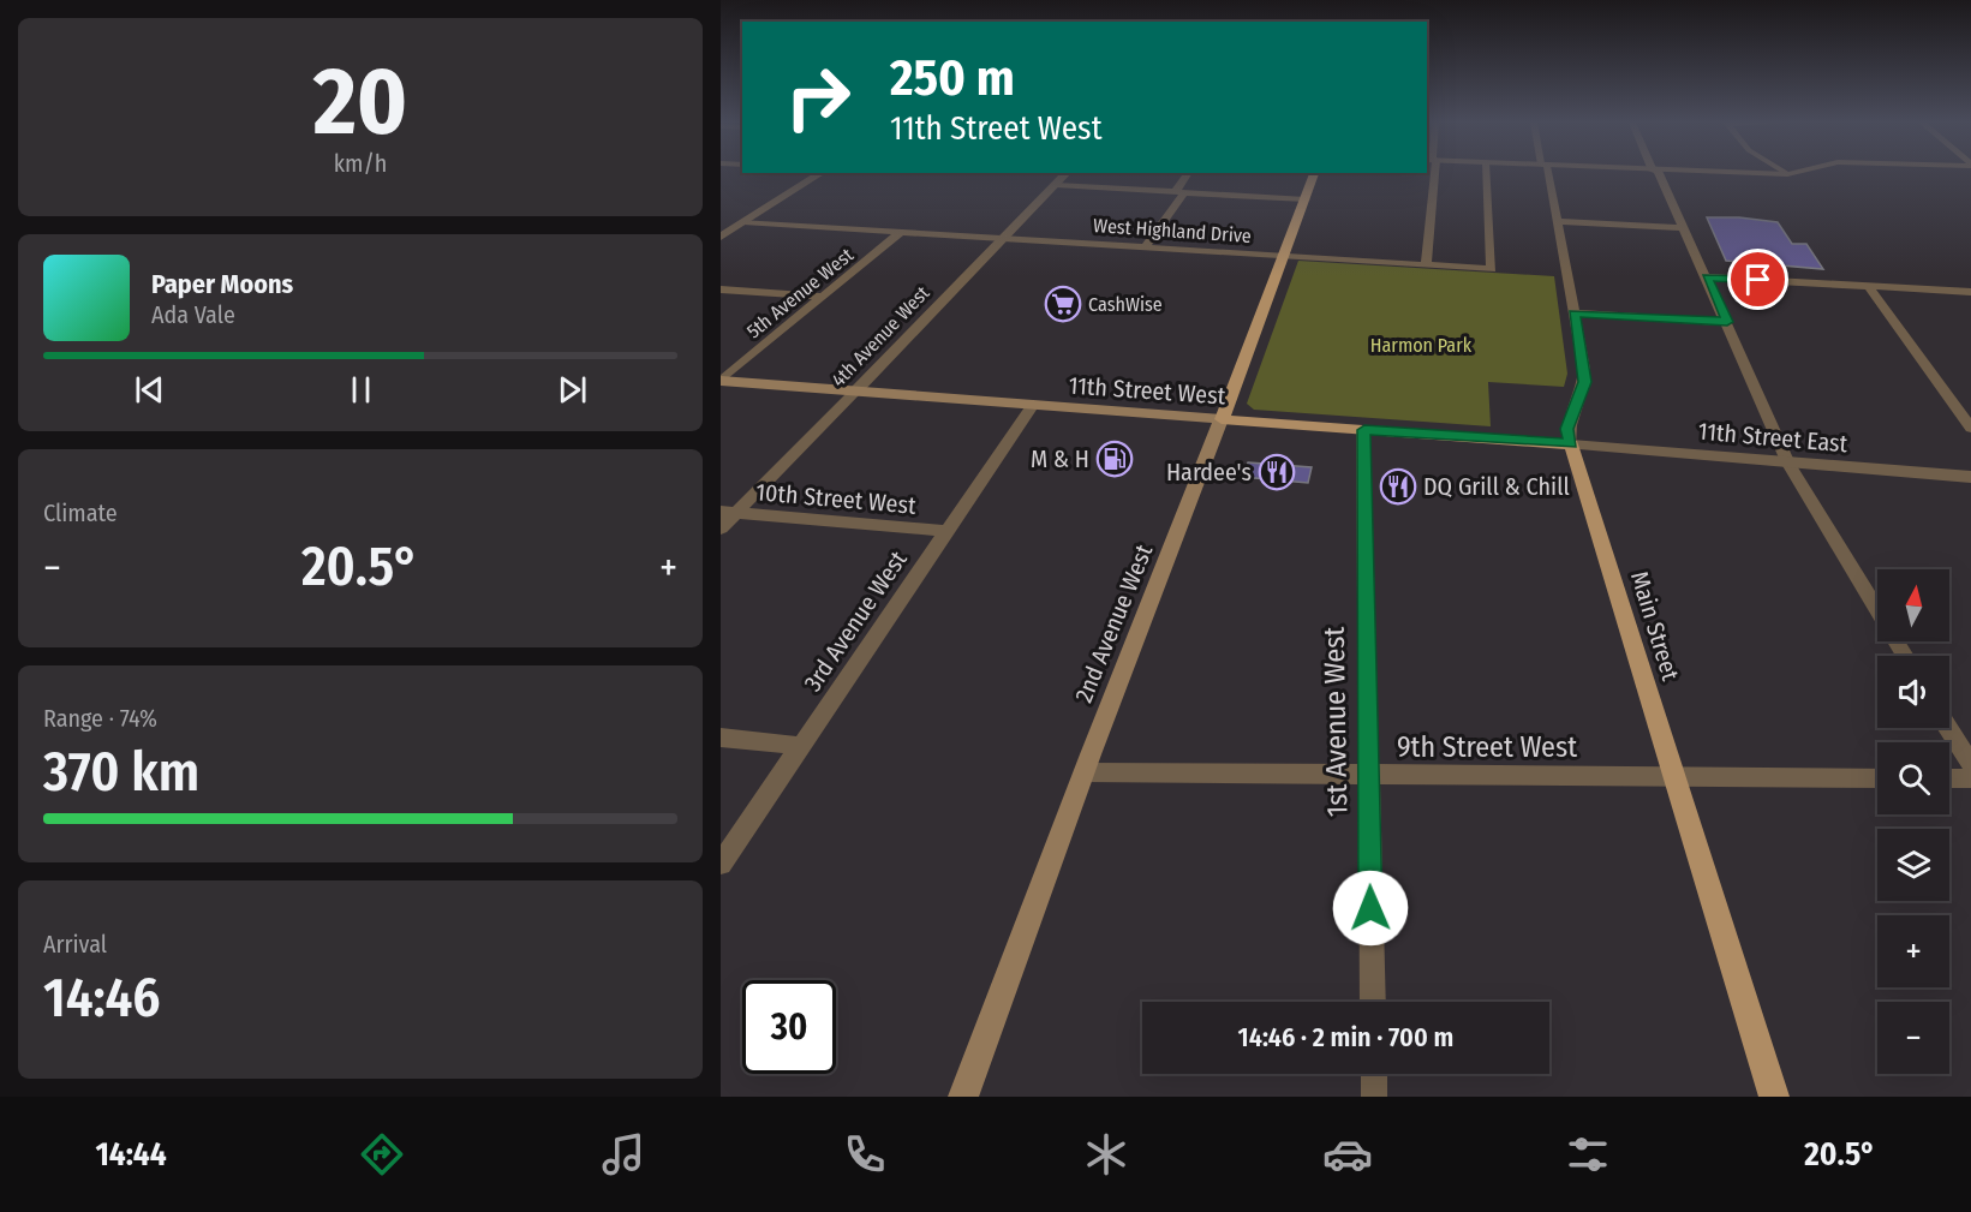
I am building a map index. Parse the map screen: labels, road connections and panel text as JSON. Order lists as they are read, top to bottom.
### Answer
{
  "streets": {
    "main road": ["11th Street West", "2nd Avenue West", "Main Street"],
    "street": [
      "West Highland Drive",
      "5th Avenue West",
      "4th Avenue West",
      "11th Street East",
      "10th Street West",
      "3rd Avenue West",
      "1st Avenue West",
      "9th Street West"
    ]
  },
  "crossings": [
    ["West Highland Drive", "5th Avenue West"],
    ["West Highland Drive", "4th Avenue West"],
    ["West Highland Drive", "2nd Avenue West"],
    ["5th Avenue West", "11th Street West"],
    ["4th Avenue West", "11th Street West"],
    ["4th Avenue West", "10th Street West"],
    ["11th Street West", "11th Street East"],
    ["11th Street West", "3rd Avenue West"],
    ["11th Street West", "2nd Avenue West"],
    ["11th Street West", "Main Street"],
    ["11th Street West", "1st Avenue West"],
    ["11th Street East", "Main Street"],
    ["10th Street West", "3rd Avenue West"],
    ["2nd Avenue West", "9th Street West"],
    ["Main Street", "9th Street West"],
    ["1st Avenue West", "9th Street West"]
  ],
  "parks": ["Harmon Park"],
  "places": {
    "supermarket": ["CashWise"],
    "fuel station": ["M & H"],
    "restaurant": ["Hardee's", "DQ Grill & Chill"]
  },
  "north": "top",
  "page": {
    "tile": [
      ["20", "km/h"],
      "Climate",
      ["Range · 74%", "370 km"],
      ["Arrival", "14:46"]
    ],
    "turn": ["250 m", "11th Street West"],
    "song": ["Paper Moons", "Ada Vale"],
    "heat": ["−", "20.5°", "+"],
    "map_buttons": ["+", "−"],
    "limit": "30",
    "trip": "14:46 · 2 min · 700 m",
    "tabs": ["14:44", "20.5°"]
  }
}
